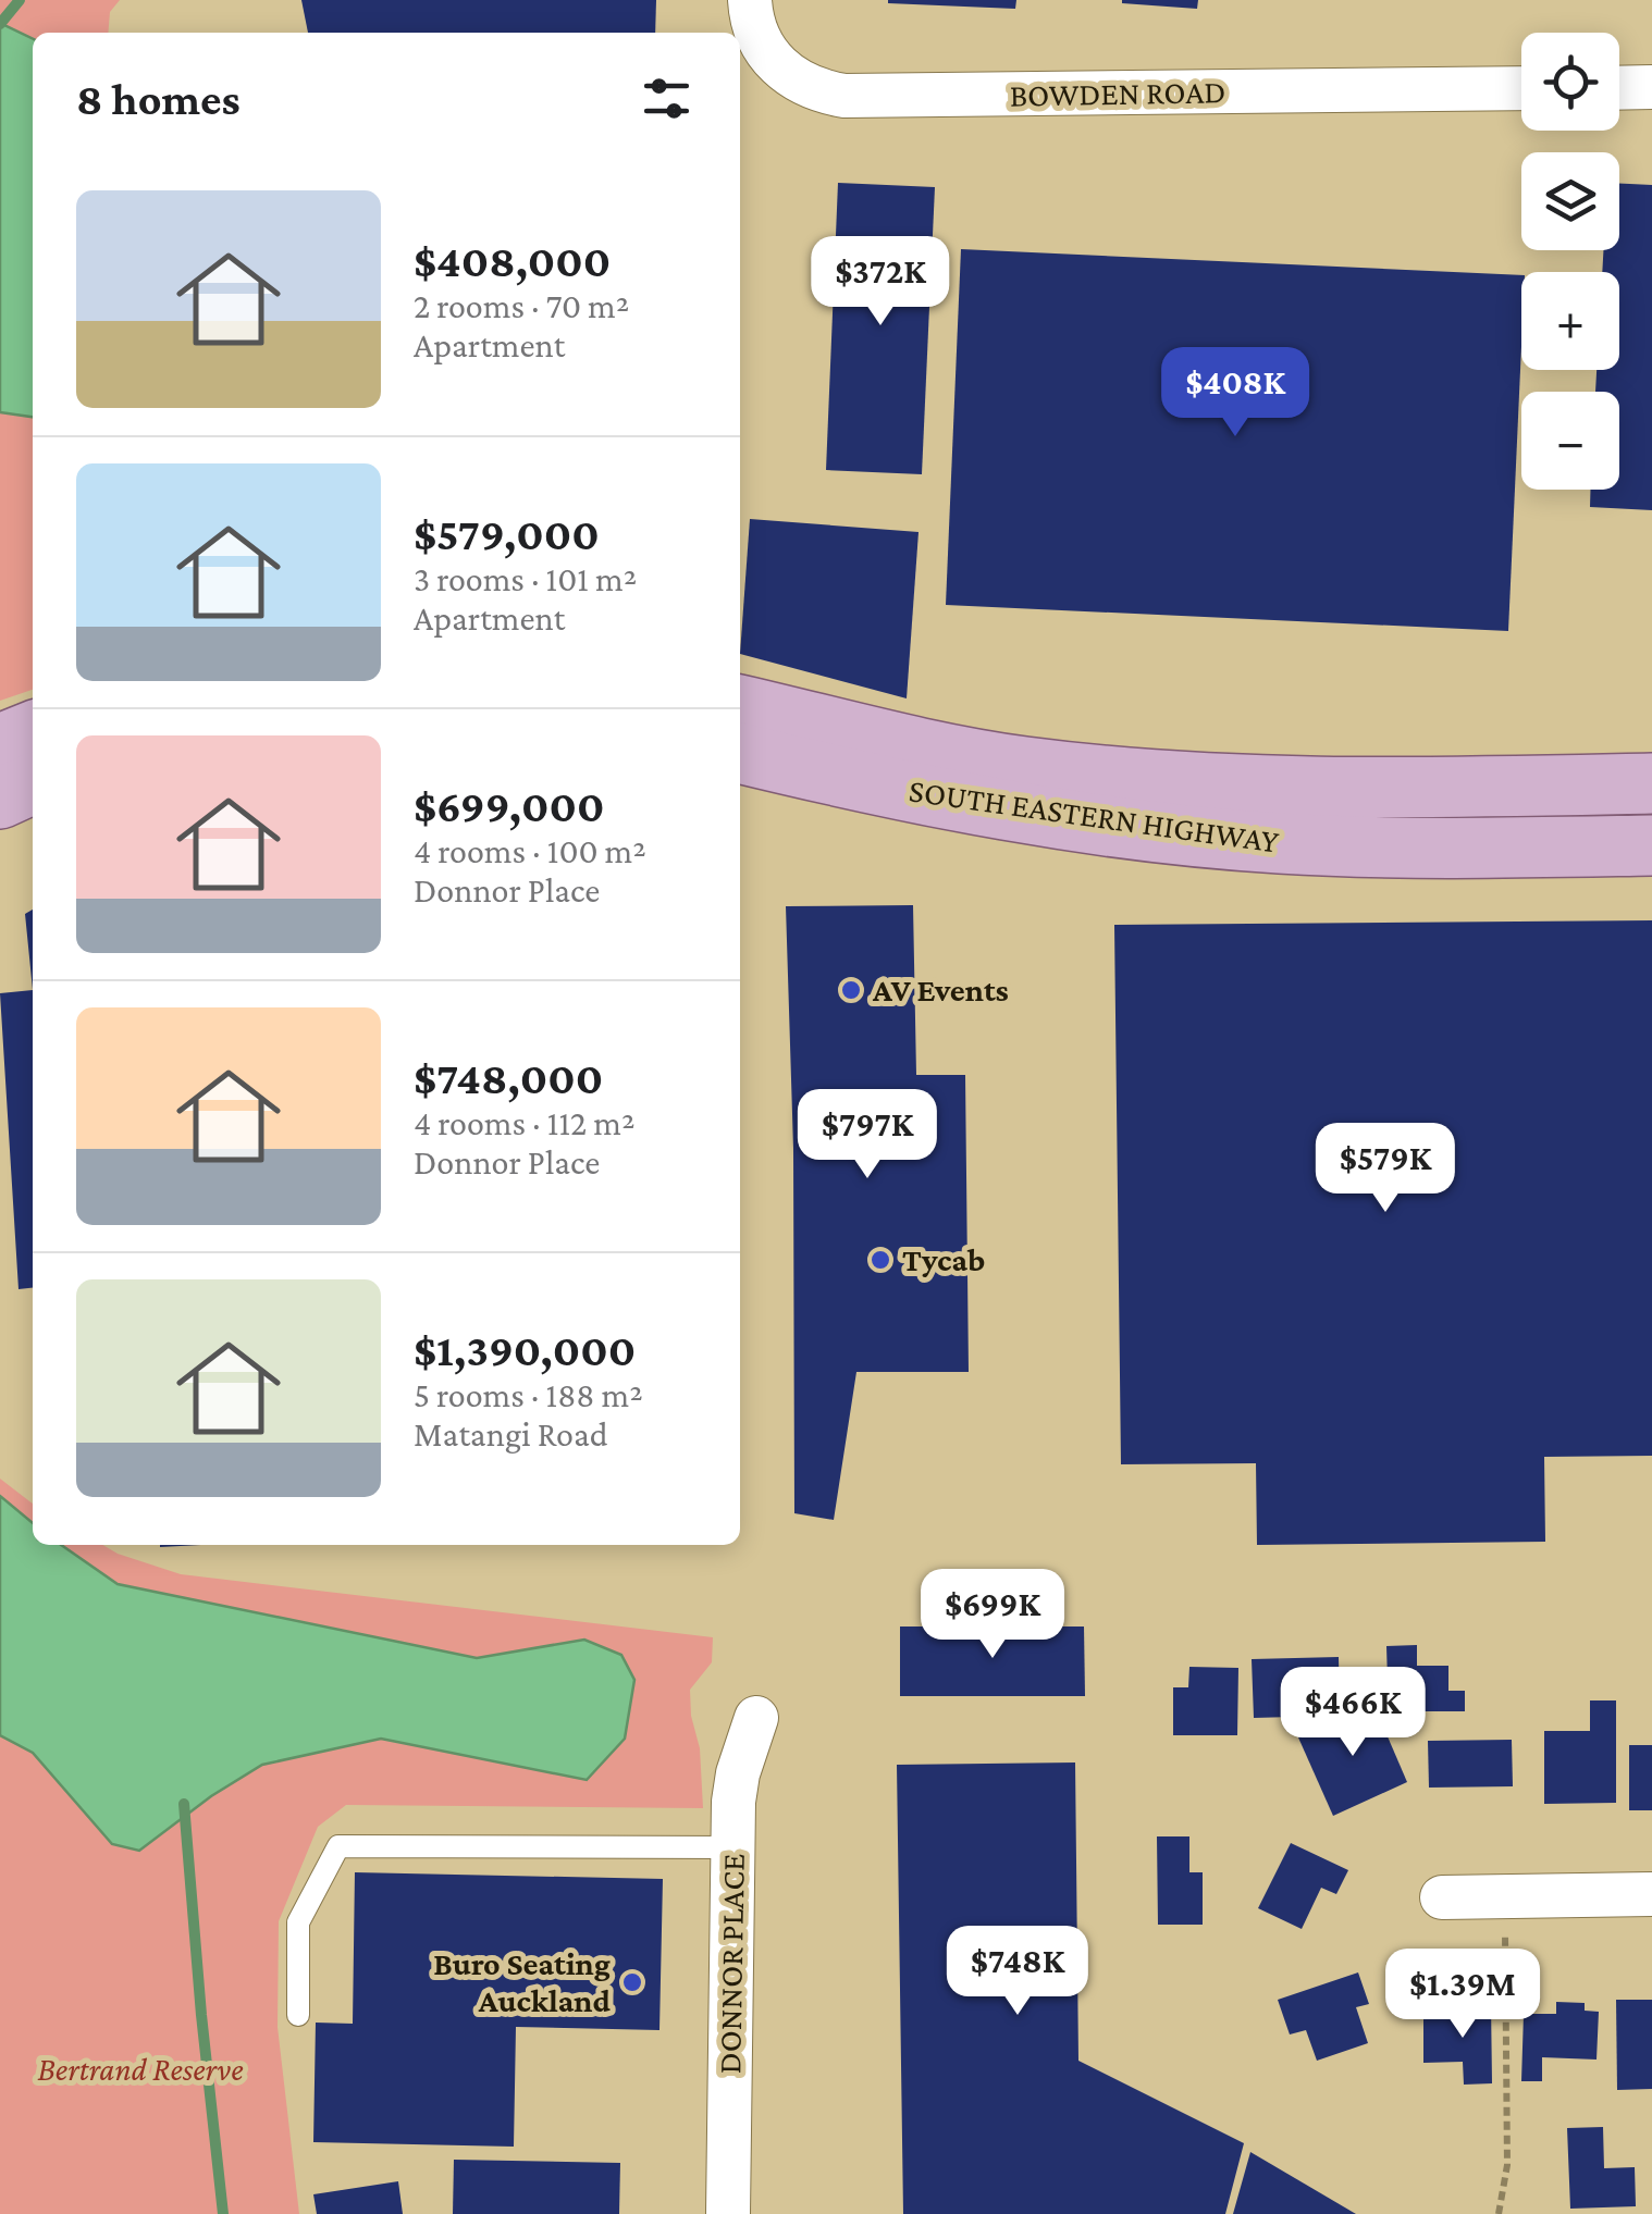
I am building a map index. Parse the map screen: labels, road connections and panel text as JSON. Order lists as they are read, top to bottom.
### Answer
{
  "streets": {
    "main road": ["SOUTH EASTERN HIGHWAY"],
    "street": ["BOWDEN ROAD", "DONNOR PLACE"]
  },
  "parks": ["Bertrand Reserve"],
  "places": ["AV Events", "Tycab", "Buro Seating Auckland"],
  "page": {
    "map_buttons": ["+", "−"],
    "heading": "8 homes",
    "list": [
      {
        "name": "$408,000",
        "note": "2 rooms · 70 m² · Apartment"
      },
      {
        "name": "$579,000",
        "note": "3 rooms · 101 m² · Apartment"
      },
      {
        "name": "$699,000",
        "note": "4 rooms · 100 m² · Donnor Place"
      },
      {
        "name": "$748,000",
        "note": "4 rooms · 112 m² · Donnor Place"
      },
      {
        "name": "$1,390,000",
        "note": "5 rooms · 188 m² · Matangi Road"
      }
    ],
    "price": [
      "$372K",
      "$408K",
      "$797K",
      "$579K",
      "$699K",
      "$466K",
      "$748K",
      "$1.39M"
    ]
  }
}
